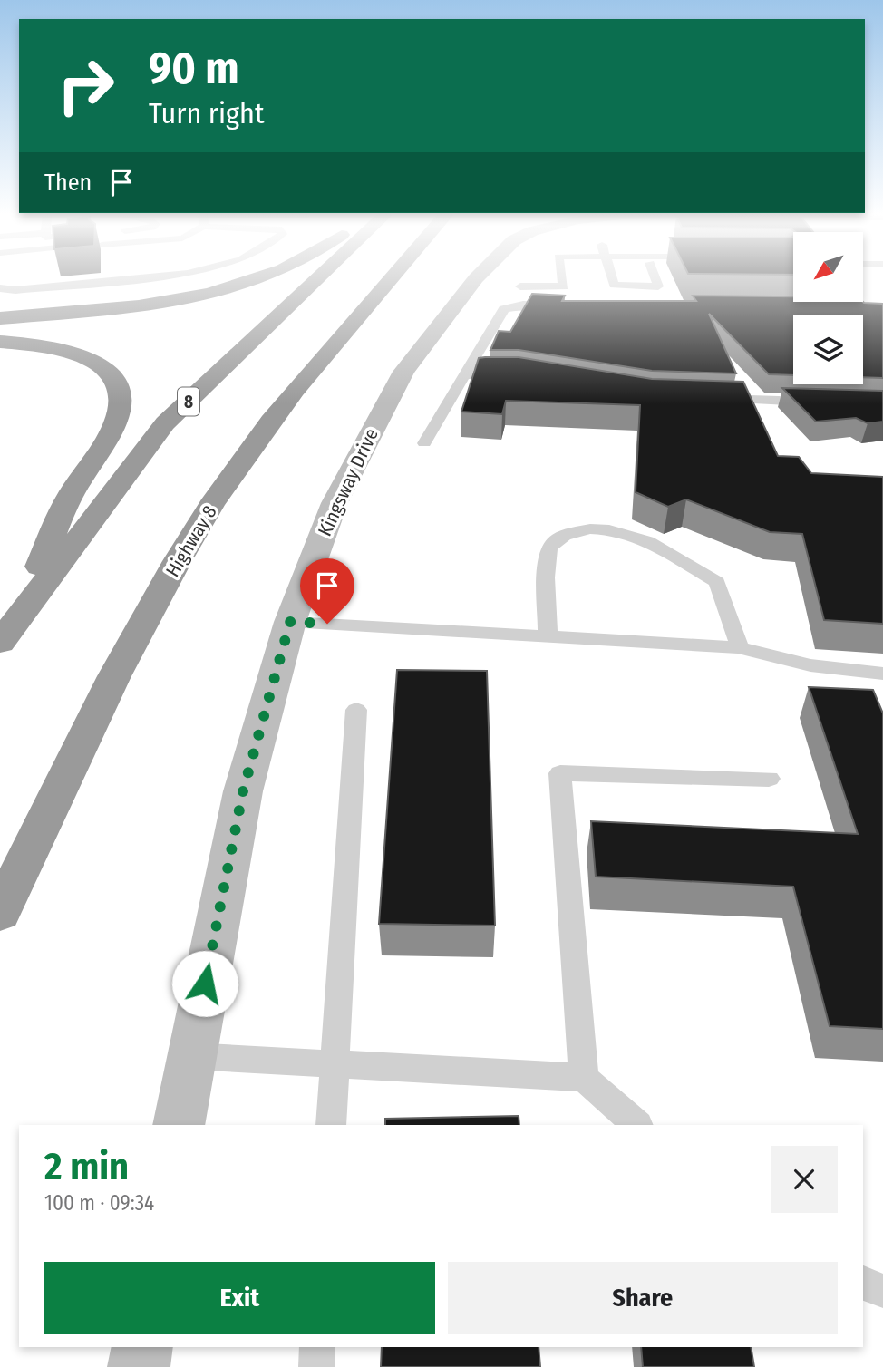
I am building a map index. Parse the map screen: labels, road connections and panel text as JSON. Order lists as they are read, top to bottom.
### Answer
{
  "streets": {
    "highway": ["8", "Highway 8"],
    "street": ["Kingsway Drive"]
  },
  "north": "bottom left",
  "page": {
    "turn": ["90 m", "Turn right"],
    "then": "Then",
    "heading": ["2 min", "100 m · 09:34"],
    "buttons": ["Exit", "Share"]
  }
}
